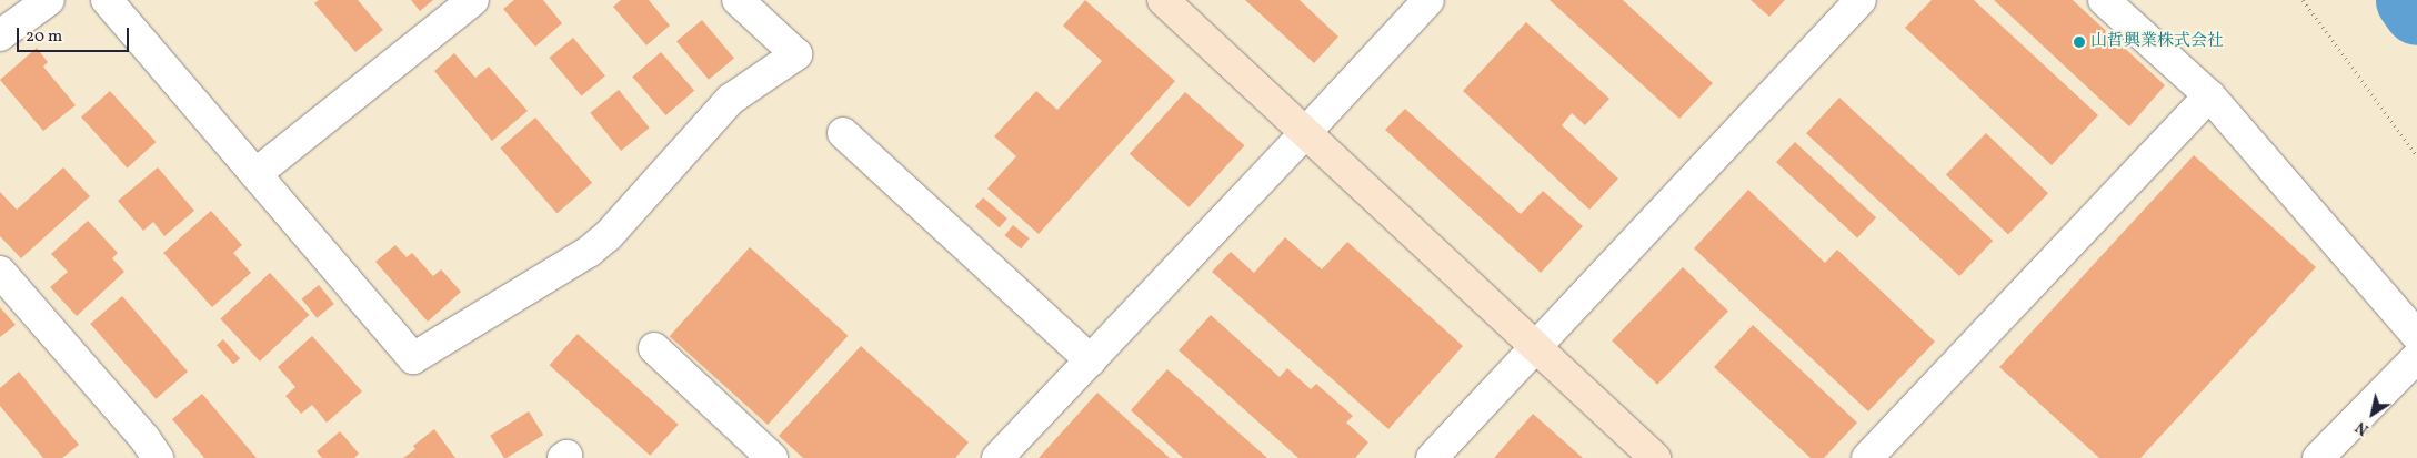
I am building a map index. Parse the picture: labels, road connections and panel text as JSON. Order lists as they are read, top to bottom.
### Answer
{
  "places": ["山哲興業株式会社"],
  "scale_bar": "20 m",
  "north": "bottom left"
}
